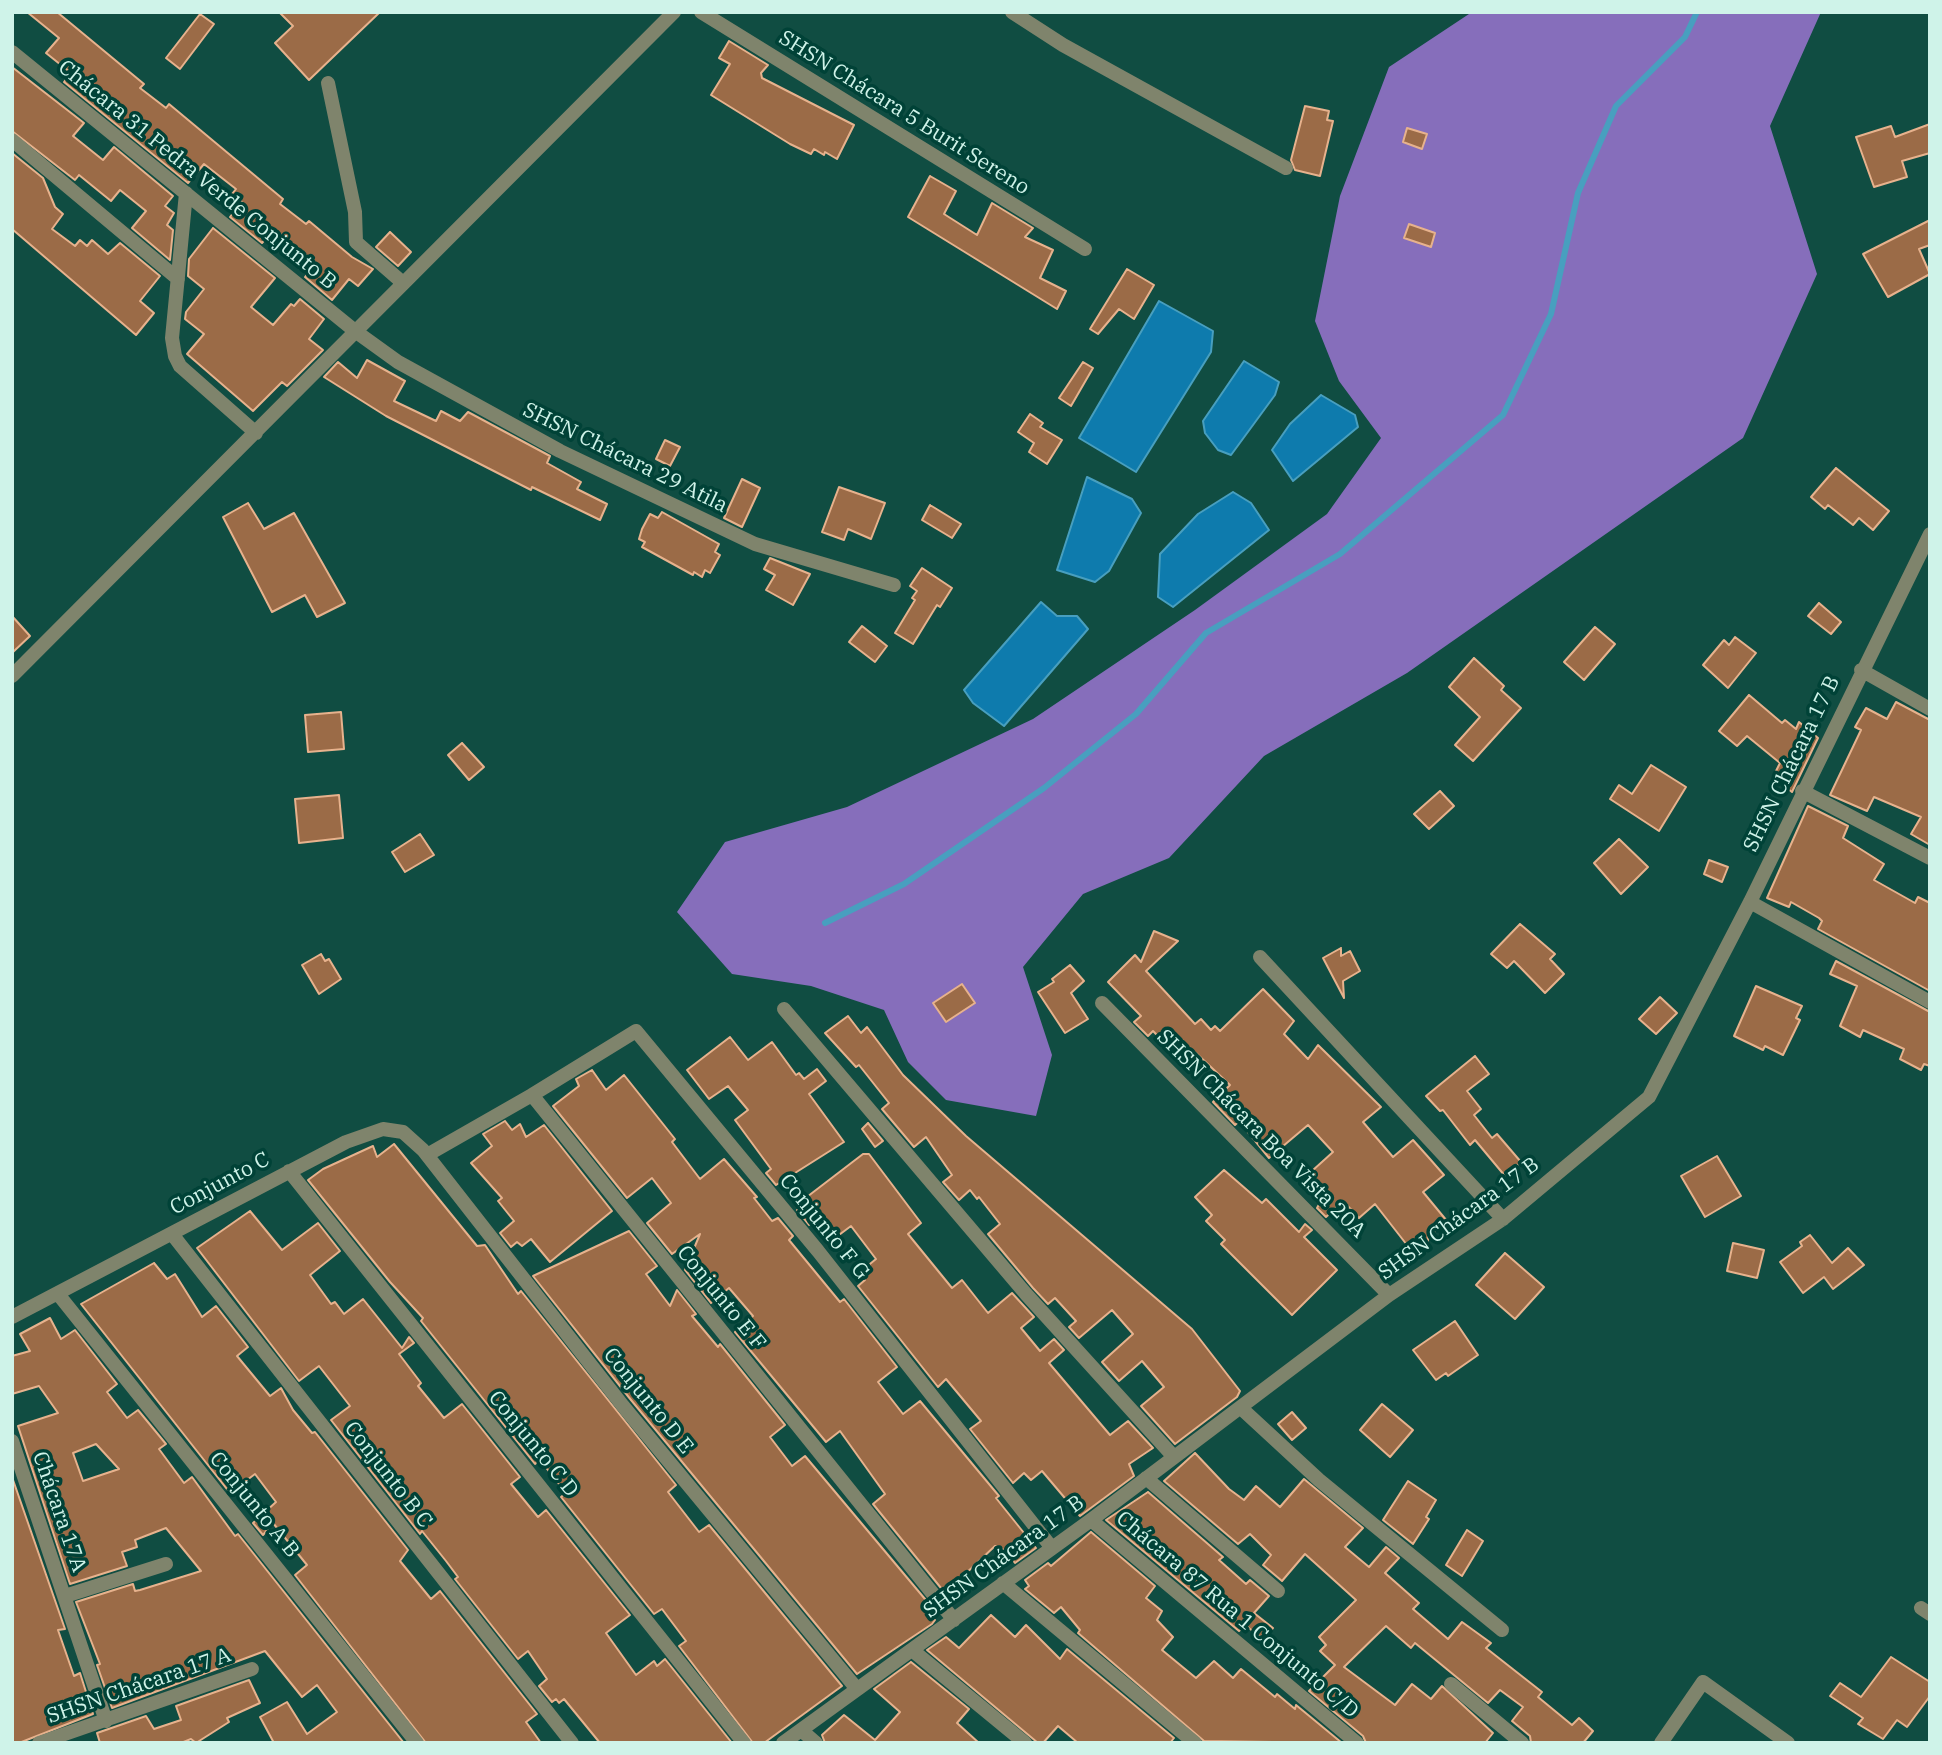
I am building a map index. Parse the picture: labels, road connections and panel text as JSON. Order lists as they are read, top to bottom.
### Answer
{
  "streets": {
    "street": [
      "SHSN Chácara 5 Burit Sereno",
      "Chácara 31 Pedra Verde Conjunto B",
      "SHSN Chácara 29 Atila",
      "SHSN Chácara 17 B",
      "SHSN Chácara Boa Vista 20A",
      "Conjunto C",
      "Conjunto F G",
      "Conjunto E F",
      "Conjunto D E",
      "Conjunto C D",
      "Conjunto B C",
      "Conjunto A B",
      "Chácara 17A",
      "Chácara 87 Rua 1 Conjunto C/D",
      "SHSN Chácara 17 A"
    ]
  },
  "crossings": [
    ["Chácara 31 Pedra Verde Conjunto B", "SHSN Chácara 29 Atila"],
    ["SHSN Chácara 17 B", "SHSN Chácara Boa Vista 20A"],
    ["SHSN Chácara 17 B", "Conjunto F G"],
    ["SHSN Chácara 17 B", "Conjunto E F"],
    ["SHSN Chácara 17 B", "Conjunto D E"],
    ["SHSN Chácara 17 B", "Chácara 87 Rua 1 Conjunto C/D"],
    ["Conjunto C", "Conjunto D E"],
    ["Conjunto C", "Conjunto C D"],
    ["Conjunto C", "Conjunto B C"],
    ["Conjunto C", "Conjunto A B"],
    ["Conjunto F G", "Conjunto E F"],
    ["Chácara 17A", "SHSN Chácara 17 A"]
  ]
}
